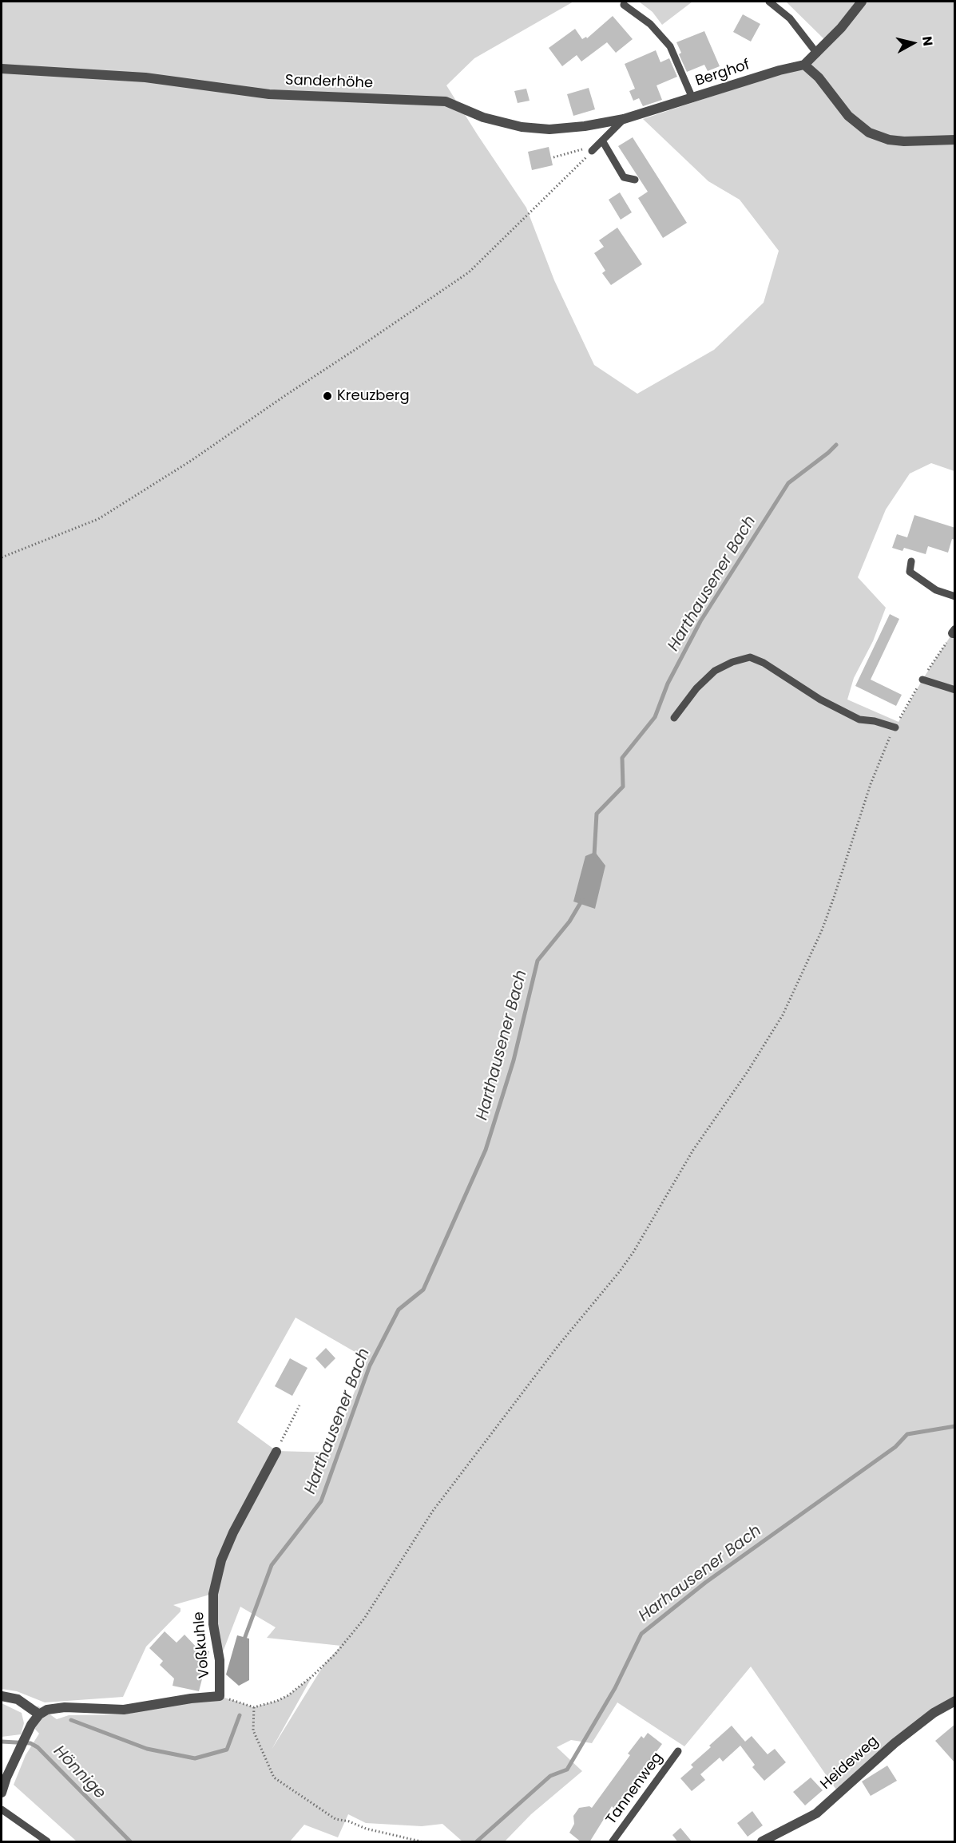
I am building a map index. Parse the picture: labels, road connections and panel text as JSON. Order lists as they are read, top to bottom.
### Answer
{
  "streets": {
    "street": [
      "Berghof",
      "Sanderhöhe",
      "Voßkuhle",
      "Heideweg"
    ],
    "lane": ["Tannenweg"]
  },
  "crossings": [
    ["Berghof", "Sanderhöhe"]
  ],
  "water": ["Harthausener Bach", "Harhausener Bach", "Hönnige"],
  "places": ["Kreuzberg"],
  "north": "right"
}
